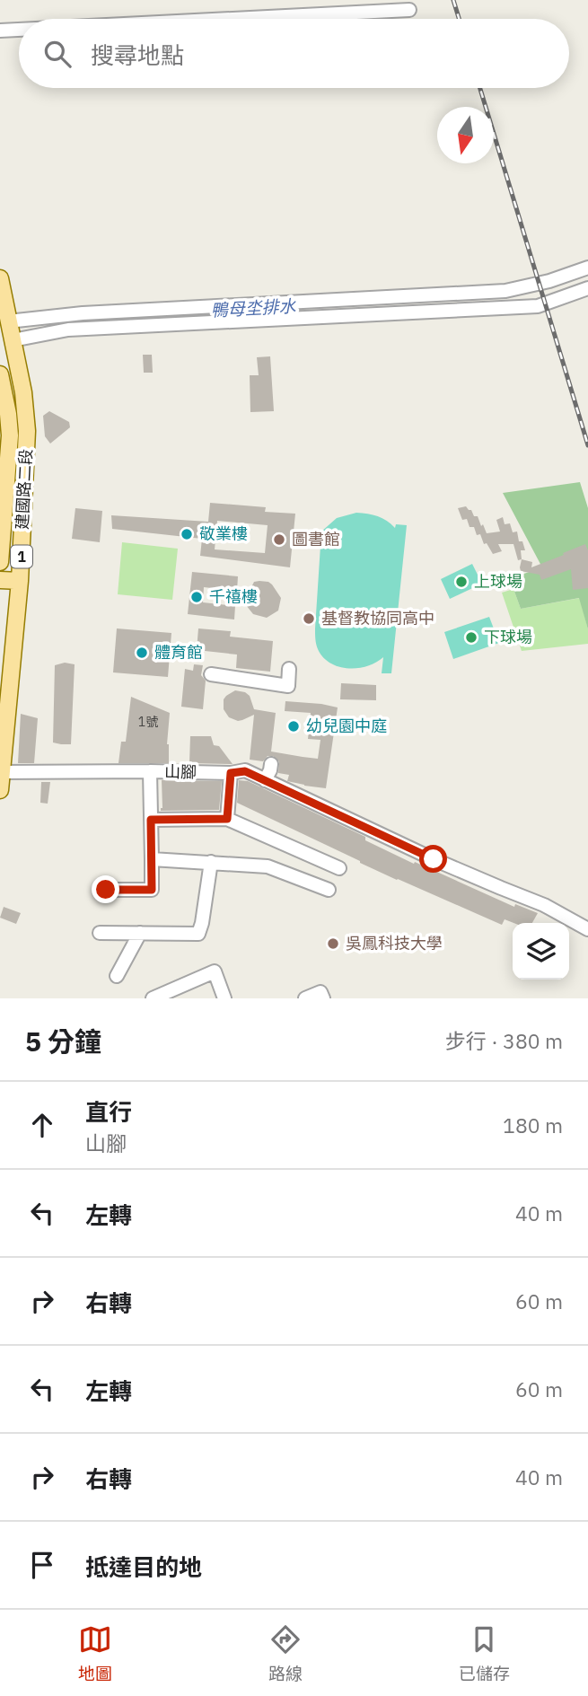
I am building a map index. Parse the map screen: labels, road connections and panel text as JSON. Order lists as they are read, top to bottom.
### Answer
{
  "streets": {
    "main road": ["建國路二段", "1"],
    "street": ["山腳"]
  },
  "crossings": [
    ["建國路二段", "1"],
    ["建國路二段", "山腳"]
  ],
  "water": ["鴨母坔排水"],
  "places": [
    "敬業樓",
    "圖書館",
    "上球場",
    "千禧樓",
    "基督教協同高中",
    "下球場",
    "體育館",
    "幼兒園中庭",
    "吳鳳科技大學"
  ],
  "house_numbers": ["1號"],
  "north": "bottom",
  "page": {
    "search": "搜尋地點",
    "heading": ["5 分鐘", "步行 · 380 m"],
    "list": [
      ["直行", "山腳", "180 m"],
      ["左轉", "40 m"],
      ["右轉", "60 m"],
      ["左轉", "60 m"],
      ["右轉", "40 m"],
      "抵達目的地"
    ],
    "nav": ["地圖", "路線", "已儲存"]
  }
}
